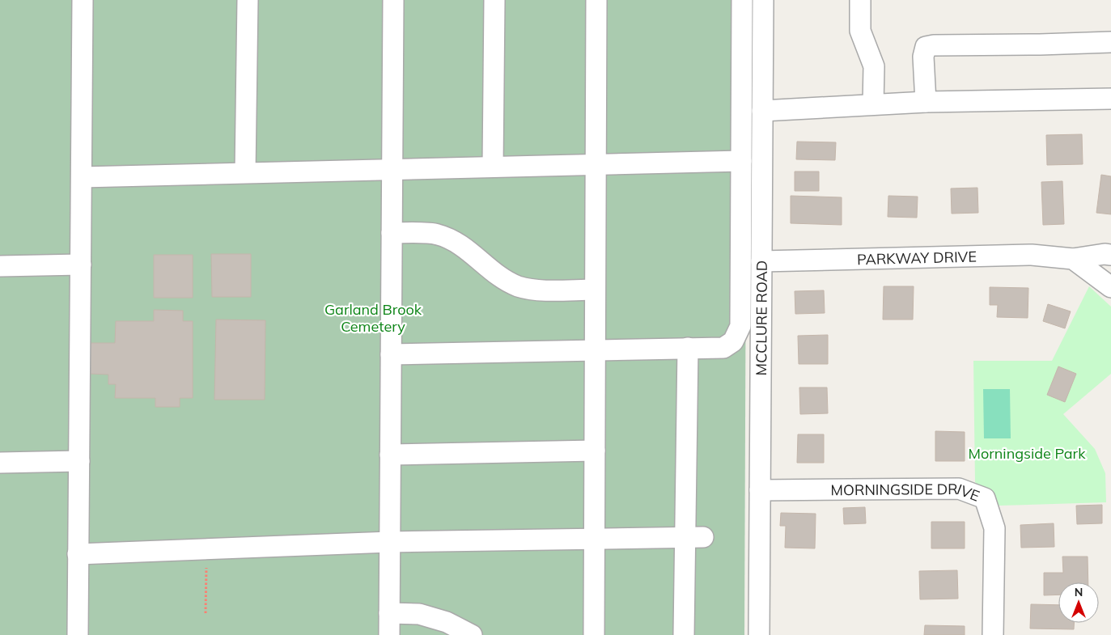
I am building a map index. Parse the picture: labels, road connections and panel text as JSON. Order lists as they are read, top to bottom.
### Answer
{
  "streets": {
    "street": ["PARKWAY DRIVE", "MCCLURE ROAD", "MORNINGSIDE DRIVE"]
  },
  "crossings": [
    ["PARKWAY DRIVE", "MCCLURE ROAD"],
    ["MCCLURE ROAD", "MORNINGSIDE DRIVE"]
  ],
  "parks": ["Garland Brook Cemetery", "Morningside Park"],
  "north": "top"
}
